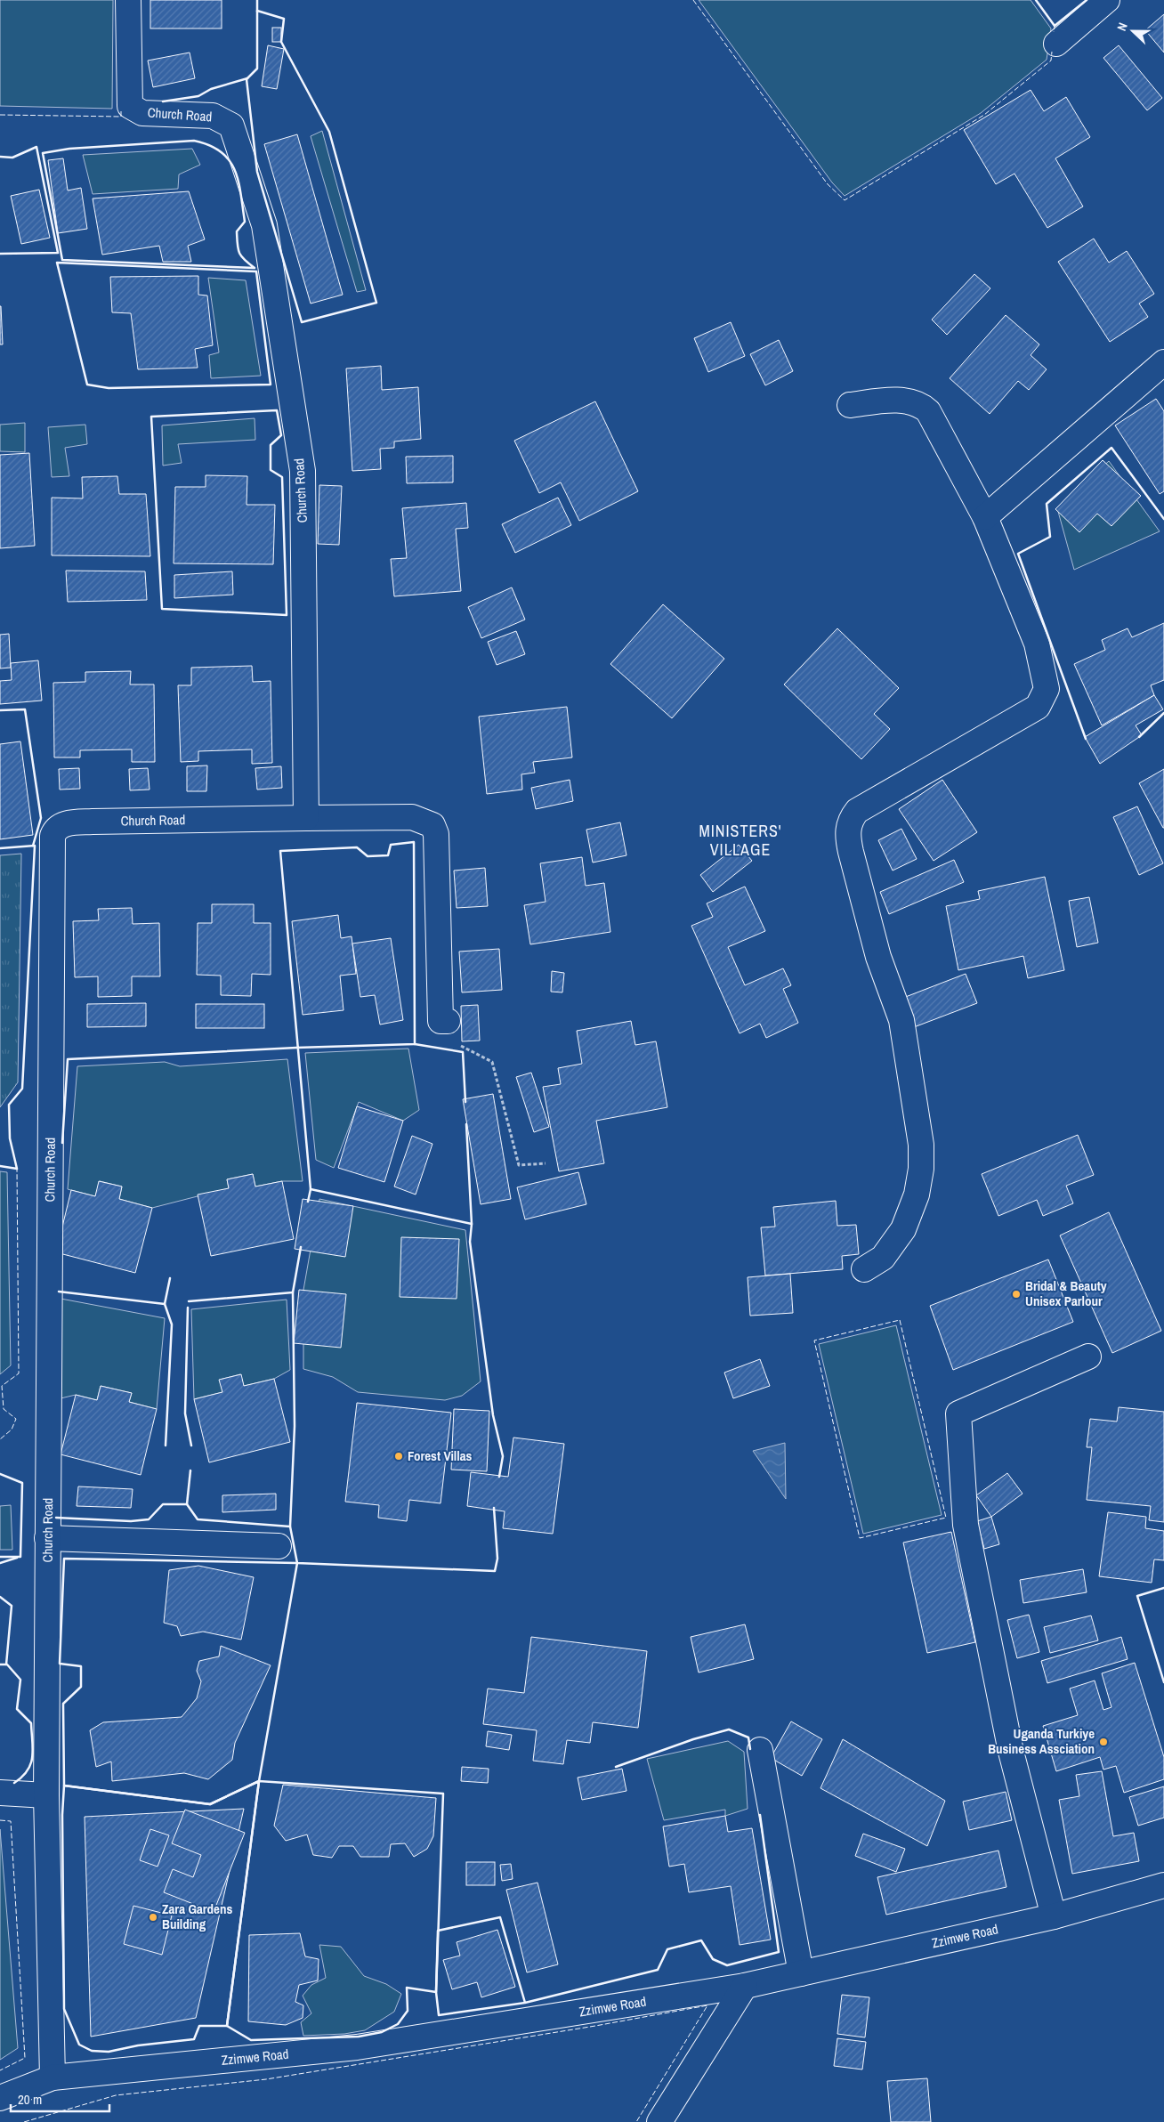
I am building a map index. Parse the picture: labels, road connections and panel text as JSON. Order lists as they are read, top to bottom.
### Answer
{
  "streets": {
    "street": ["Church Road", "Zzimwe Road"]
  },
  "crossings": [
    ["Church Road", "Zzimwe Road"]
  ],
  "districts": ["MINISTERS' VILLAGE"],
  "places": [
    "Bridal & Beauty Unisex Parlour",
    "Forest Villas",
    "Uganda Turkiye Business Assciation",
    "Zara Gardens Building"
  ],
  "scale_bar": "20 m",
  "north": "left"
}
